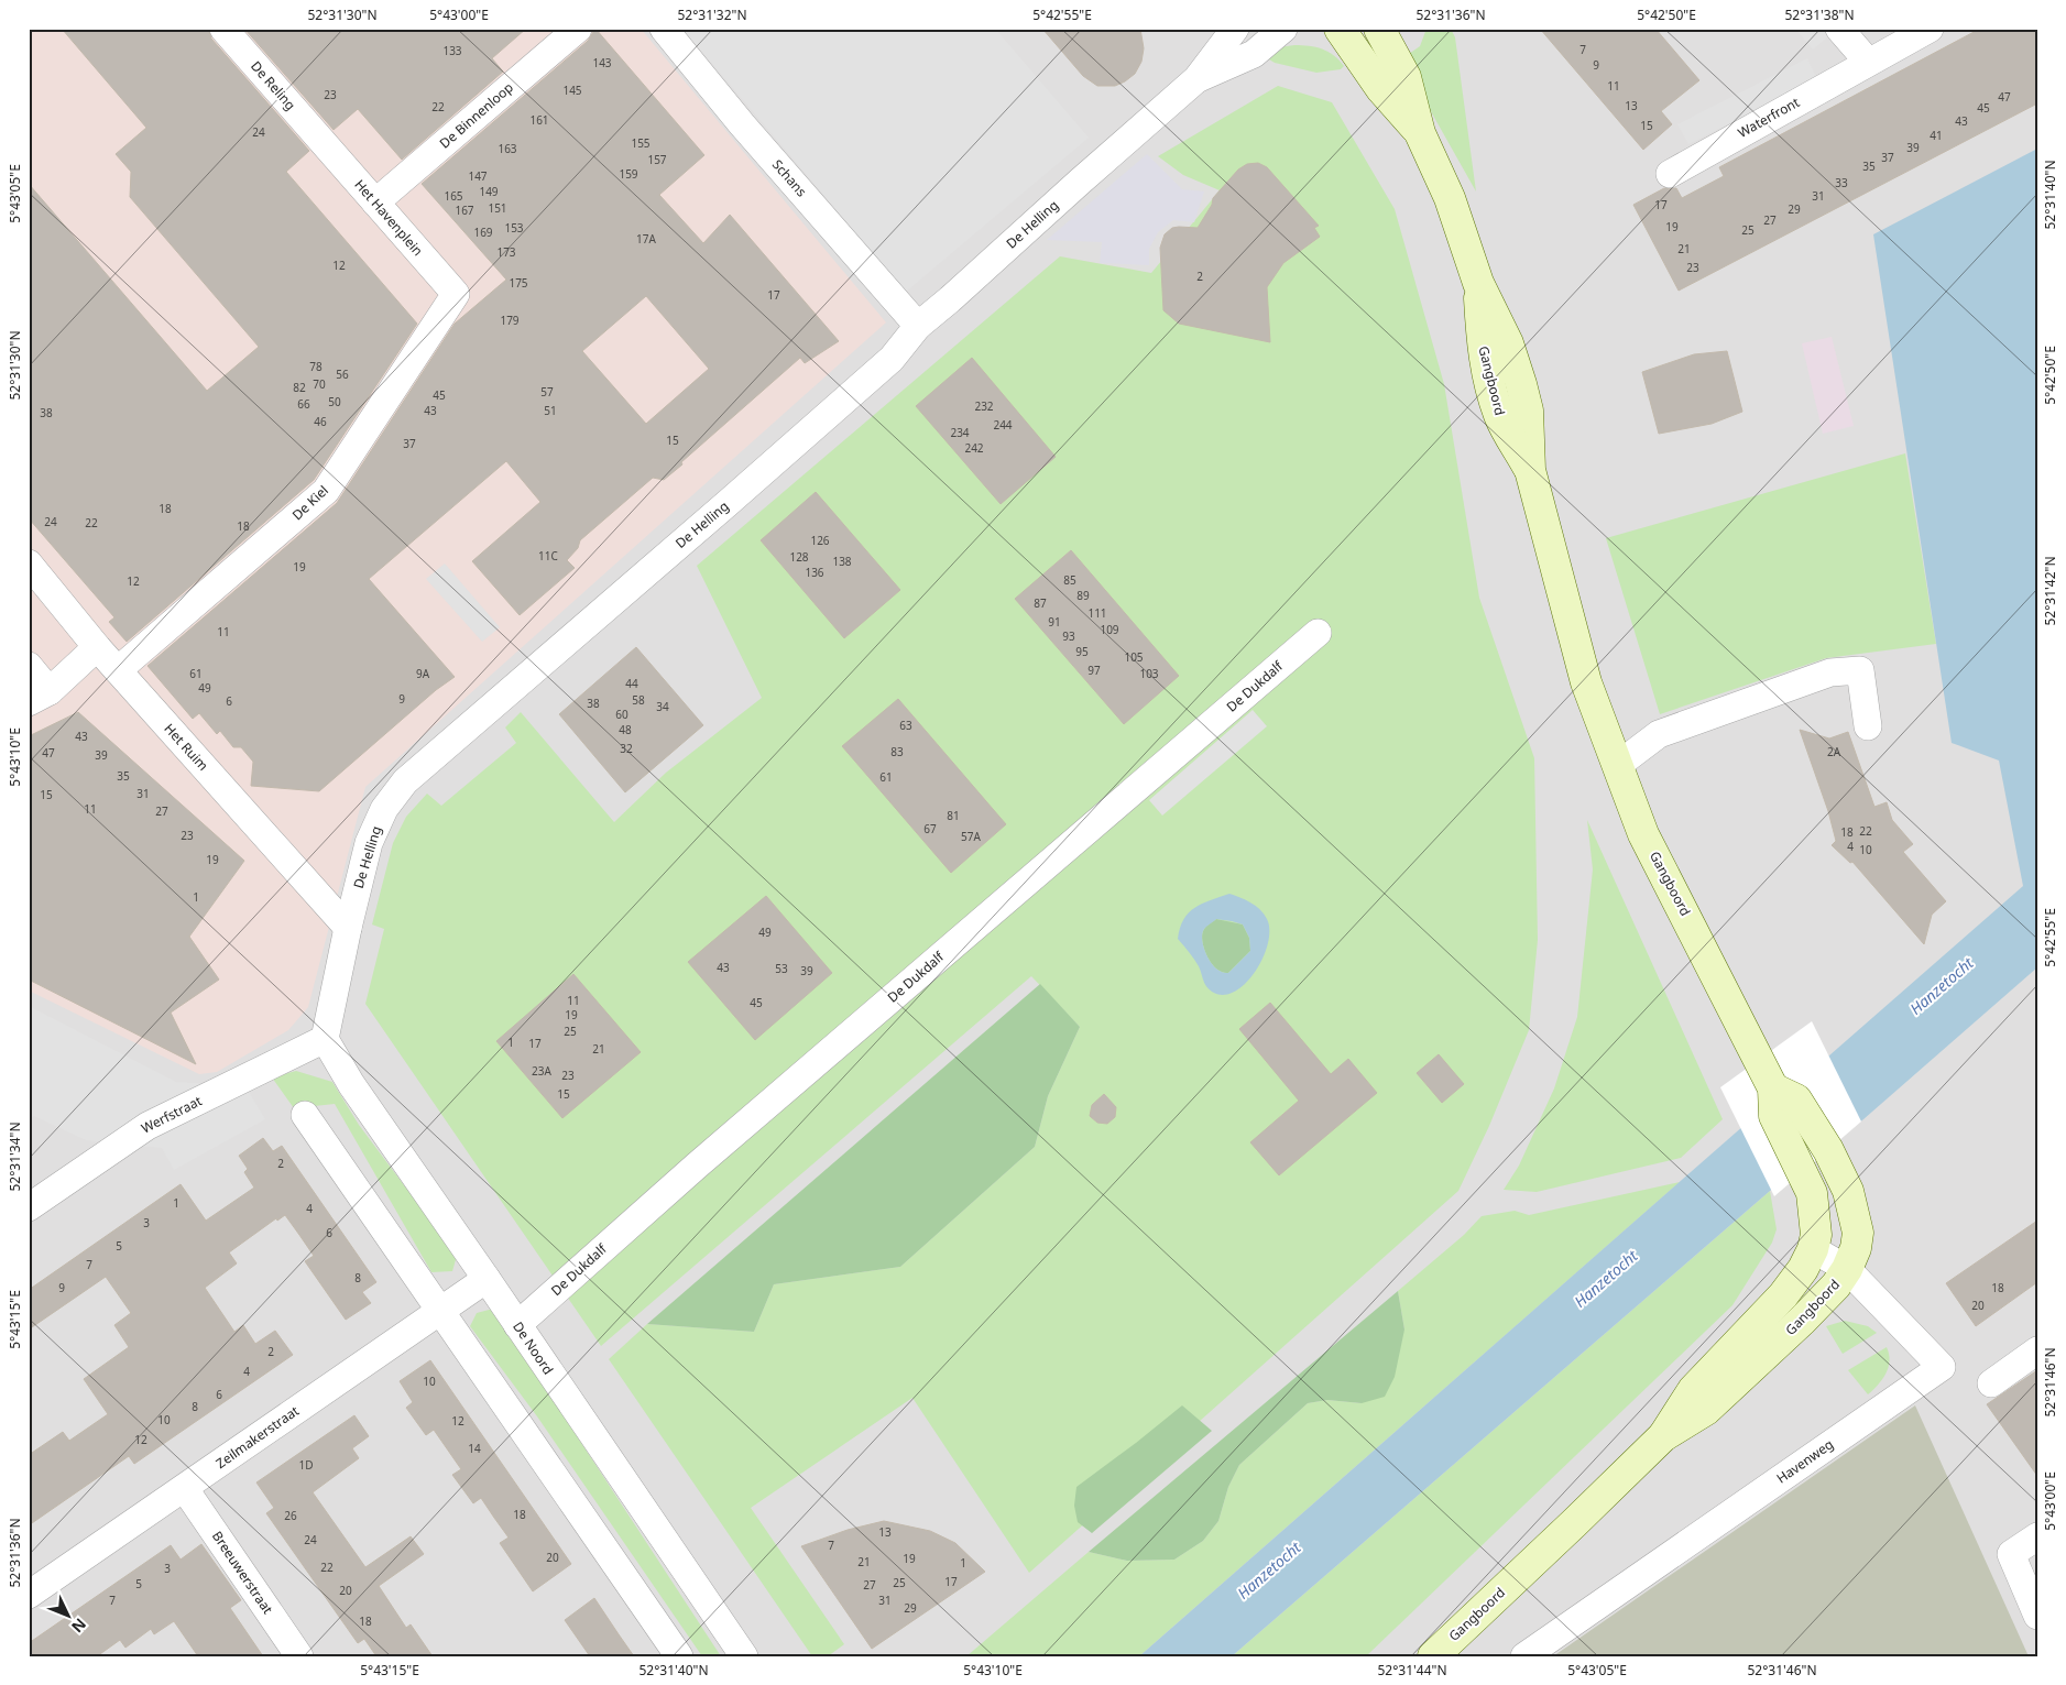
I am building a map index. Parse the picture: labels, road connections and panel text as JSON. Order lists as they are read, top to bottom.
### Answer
{
  "streets": {
    "main road": ["Gangboord"],
    "street": [
      "De Reling",
      "De Binnenloop",
      "Waterfront",
      "Schans",
      "Het Havenplein",
      "De Helling",
      "De Kiel",
      "De Dukdalf",
      "Het Ruim",
      "Werfstraat",
      "De Noord",
      "Zeilmakerstraat",
      "Havenweg",
      "Breeuwerstraat"
    ]
  },
  "crossings": [
    ["De Reling", "Het Havenplein"],
    ["De Binnenloop", "Het Havenplein"],
    ["Schans", "De Helling"],
    ["Het Havenplein", "De Kiel"],
    ["De Helling", "Het Ruim"],
    ["De Helling", "Werfstraat"],
    ["De Helling", "De Noord"],
    ["Gangboord", "Havenweg"],
    ["De Kiel", "Het Ruim"],
    ["De Dukdalf", "De Noord"],
    ["Werfstraat", "De Noord"],
    ["De Noord", "Zeilmakerstraat"],
    ["Zeilmakerstraat", "Breeuwerstraat"]
  ],
  "water": ["Hanzetocht"],
  "house_numbers": [
    "7",
    "133",
    "143",
    "9",
    "11",
    "145",
    "23",
    "47",
    "13",
    "22",
    "45",
    "161",
    "43",
    "15",
    "24",
    "41",
    "155",
    "39",
    "163",
    "37",
    "157",
    "35",
    "159",
    "147",
    "33",
    "149",
    "165",
    "31",
    "17",
    "151",
    "29",
    "167",
    "27",
    "19",
    "153",
    "25",
    "169",
    "17A",
    "21",
    "173",
    "12",
    "23",
    "2",
    "175",
    "17",
    "179",
    "78",
    "56",
    "70",
    "82",
    "57",
    "45",
    "50",
    "66",
    "232",
    "43",
    "51",
    "38",
    "46",
    "244",
    "234",
    "15",
    "37",
    "242",
    "18",
    "24",
    "22",
    "18",
    "126",
    "11C",
    "128",
    "138",
    "19",
    "136",
    "85",
    "12",
    "89",
    "87",
    "111",
    "91",
    "109",
    "11",
    "93",
    "95",
    "105",
    "97",
    "61",
    "9A",
    "103",
    "44",
    "49",
    "9",
    "58",
    "6",
    "38",
    "34",
    "60",
    "63",
    "48",
    "43",
    "32",
    "83",
    "2A",
    "47",
    "39",
    "35",
    "61",
    "31",
    "15",
    "11",
    "27",
    "81",
    "67",
    "22",
    "18",
    "23",
    "57A",
    "4",
    "10",
    "19",
    "1",
    "49",
    "43",
    "53",
    "39",
    "11",
    "45",
    "19",
    "25",
    "1",
    "17",
    "21",
    "23A",
    "23",
    "15",
    "2",
    "1",
    "4",
    "3",
    "6",
    "5",
    "7",
    "8",
    "9",
    "18",
    "20",
    "2",
    "4",
    "10",
    "6",
    "8",
    "10",
    "12",
    "12",
    "14",
    "1D",
    "18",
    "26",
    "13",
    "24",
    "7",
    "20",
    "19",
    "21",
    "1",
    "22",
    "3",
    "17",
    "25",
    "5",
    "27",
    "20",
    "7",
    "31",
    "29",
    "18"
  ],
  "north": "bottom right",
  "coordinates": [
    "52°31'30\"N",
    "5°43'00\"E",
    "52°31'32\"N",
    "5°42'55\"E",
    "52°31'36\"N",
    "5°42'50\"E",
    "52°31'38\"N",
    "5°43'05\"E",
    "52°31'40\"N",
    "52°31'42\"N",
    "5°43'10\"E",
    "52°31'34\"N",
    "5°43'15\"E",
    "52°31'46\"N",
    "52°31'44\"N"
  ]
}
